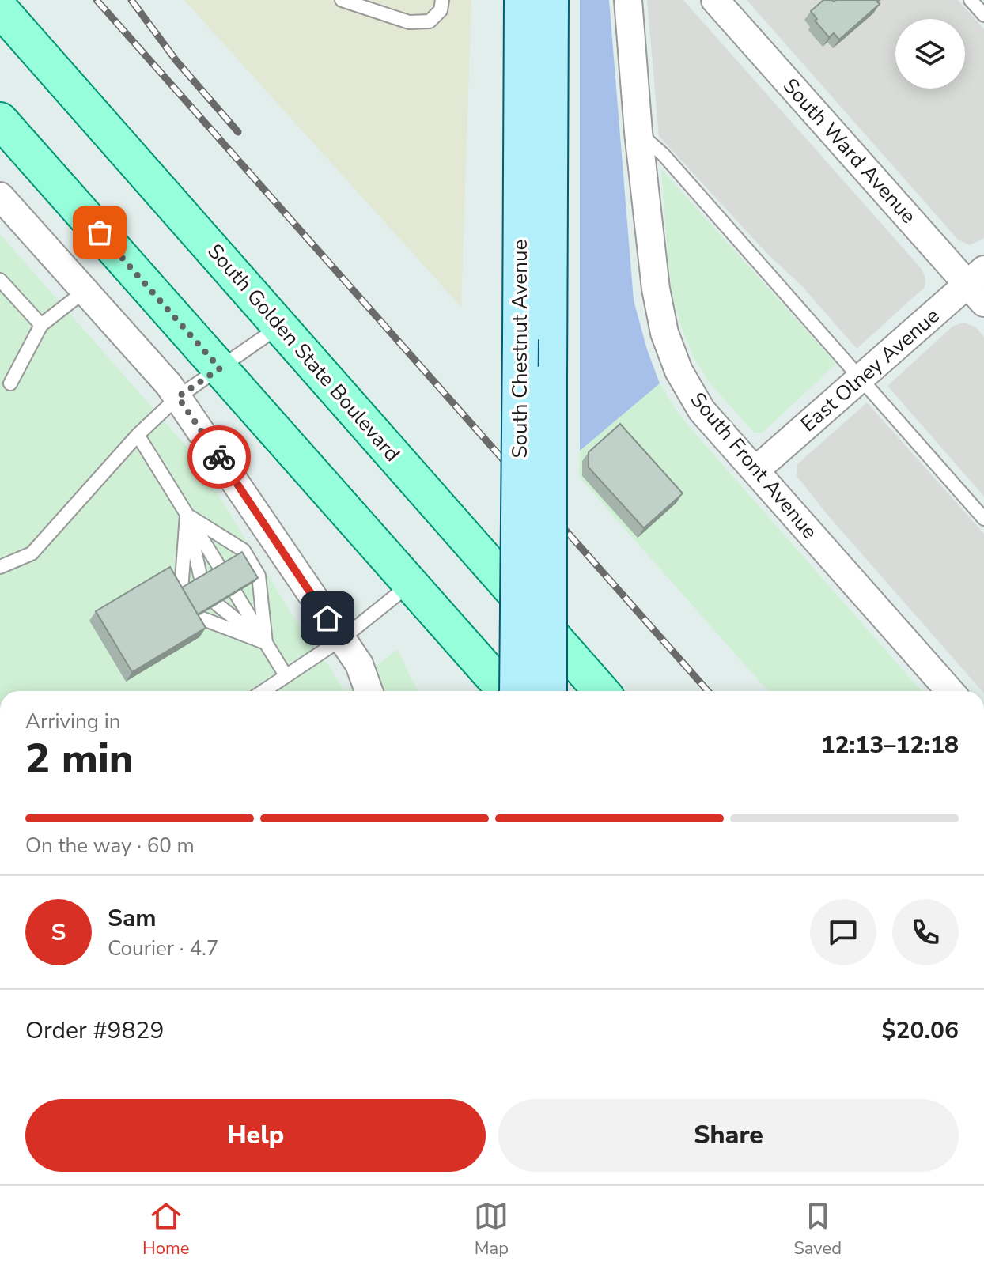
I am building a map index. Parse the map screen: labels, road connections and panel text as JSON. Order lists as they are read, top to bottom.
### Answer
{
  "streets": {
    "main road": ["South Chestnut Avenue", "South Golden State Boulevard"],
    "street": ["South Ward Avenue", "East Olney Avenue", "South Front Avenue"]
  },
  "crossings": [
    ["South Ward Avenue", "East Olney Avenue"],
    ["East Olney Avenue", "South Front Avenue"]
  ],
  "page": {
    "heading": ["2 min", "Arriving in", "12:13–12:18"],
    "panel": [
      "Sam",
      "Courier · 4.7",
      "Order #9829",
      "$20.06"
    ],
    "bar": "On the way · 60 m",
    "round": "S",
    "buttons": ["Help", "Share"],
    "tabs": ["Home", "Map", "Saved"]
  }
}
